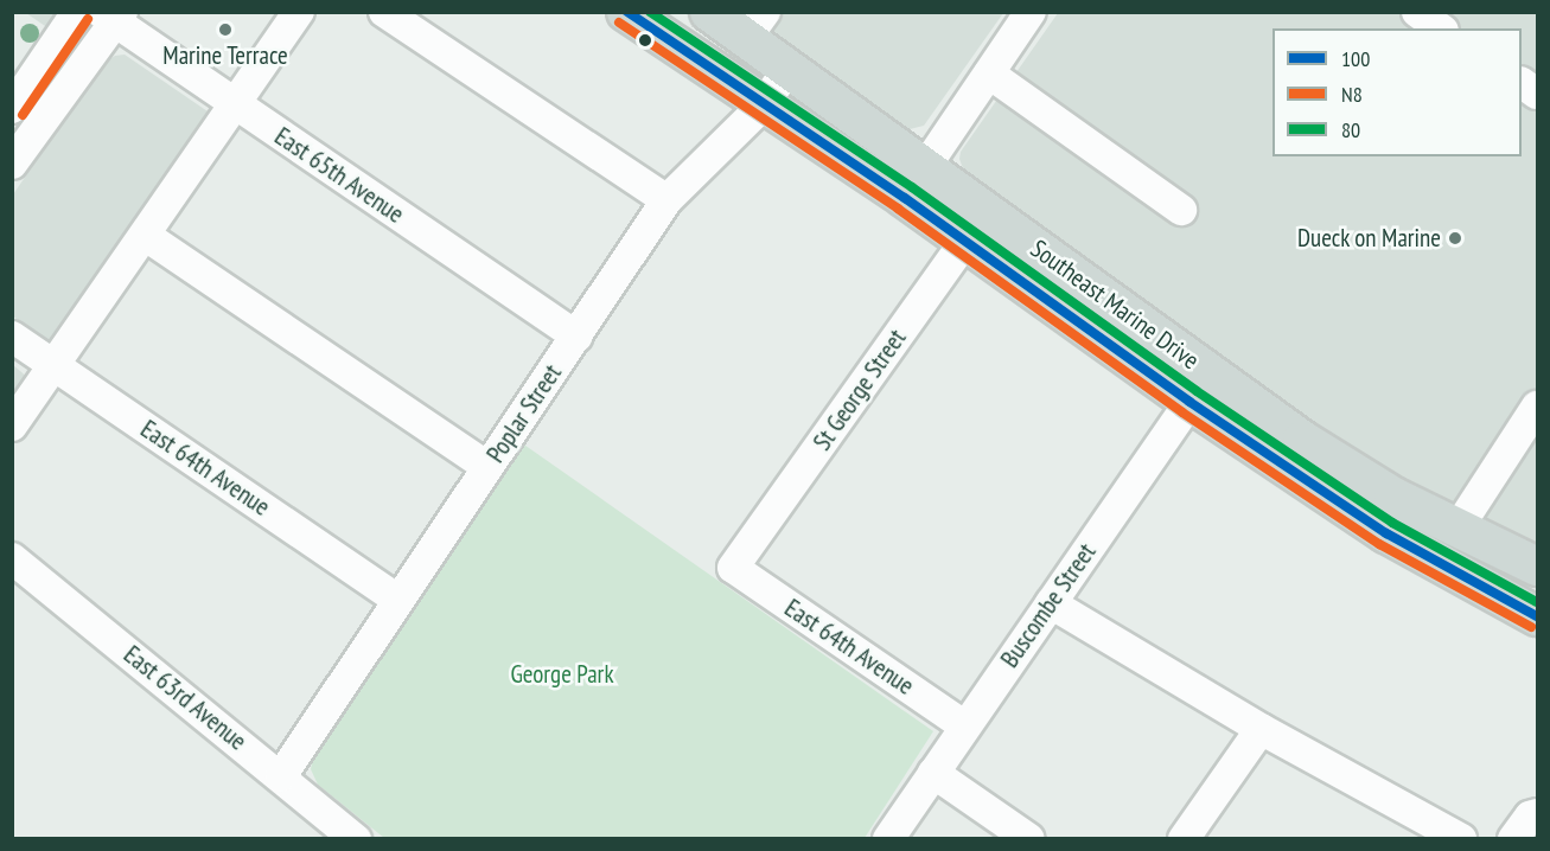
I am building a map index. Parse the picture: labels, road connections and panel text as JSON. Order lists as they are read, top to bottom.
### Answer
{
  "streets": {
    "main road": ["Southeast Marine Drive"],
    "street": [
      "East 65th Avenue",
      "St George Street",
      "Poplar Street",
      "East 64th Avenue",
      "Buscombe Street",
      "East 63rd Avenue"
    ]
  },
  "crossings": [
    ["East 65th Avenue", "Poplar Street"],
    ["Southeast Marine Drive", "St George Street"],
    ["Southeast Marine Drive", "Poplar Street"],
    ["Southeast Marine Drive", "Buscombe Street"],
    ["St George Street", "East 64th Avenue"],
    ["Poplar Street", "East 64th Avenue"],
    ["Poplar Street", "East 63rd Avenue"],
    ["East 64th Avenue", "Buscombe Street"]
  ],
  "parks": ["George Park"],
  "places": ["Marine Terrace", "Dueck on Marine"],
  "lines": ["transit line 100", "transit line 80", "transit line N8"],
  "legend": ["100", "N8", "80"]
}
